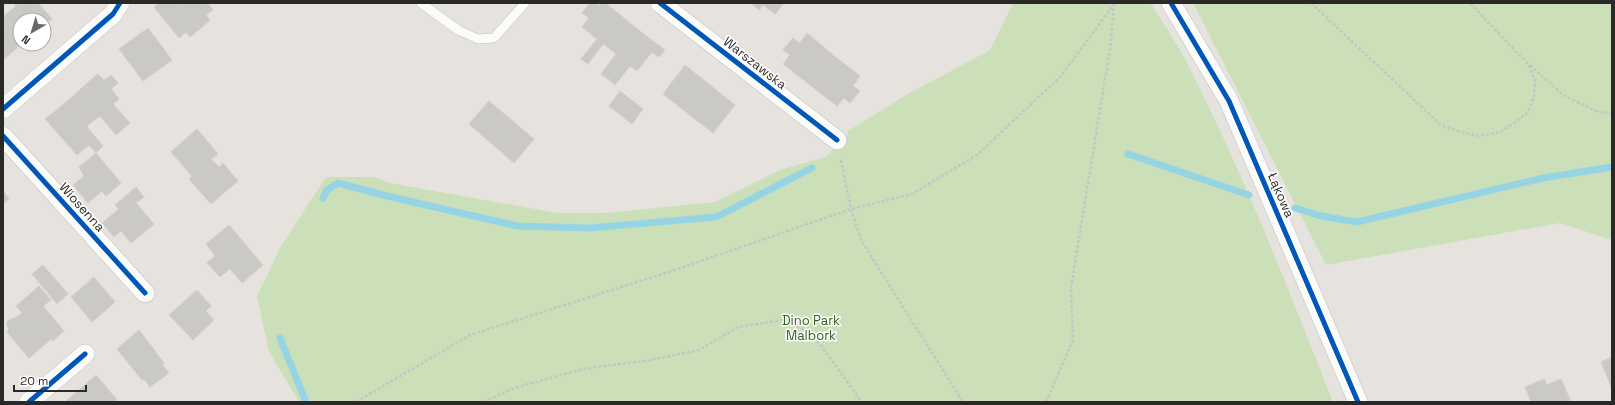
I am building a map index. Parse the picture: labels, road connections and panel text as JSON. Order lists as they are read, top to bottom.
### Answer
{
  "streets": {
    "street": ["Warszawska", "Łąkowa", "Wiosenna"]
  },
  "parks": ["Dino Park Malbork"],
  "scale_bar": "20 m",
  "north": "bottom left"
}
